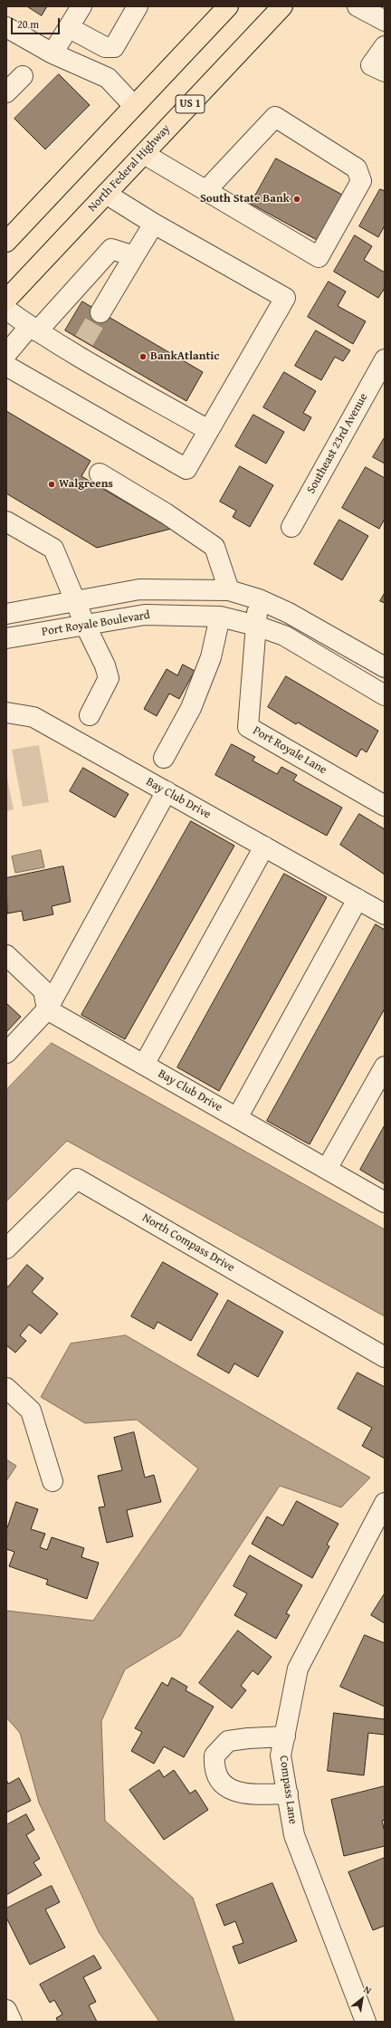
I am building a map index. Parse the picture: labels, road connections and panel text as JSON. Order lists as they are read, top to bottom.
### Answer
{
  "streets": {
    "main road": ["US 1", "North Federal Highway"],
    "street": [
      "Southeast 23rd Avenue",
      "Port Royale Boulevard",
      "Port Royale Lane",
      "Bay Club Drive",
      "North Compass Drive",
      "Compass Lane"
    ]
  },
  "crossings": [
    ["Port Royale Boulevard", "Port Royale Lane"]
  ],
  "places": ["South State Bank", "BankAtlantic", "Walgreens"],
  "scale_bar": "20 m",
  "north": "top right"
}
